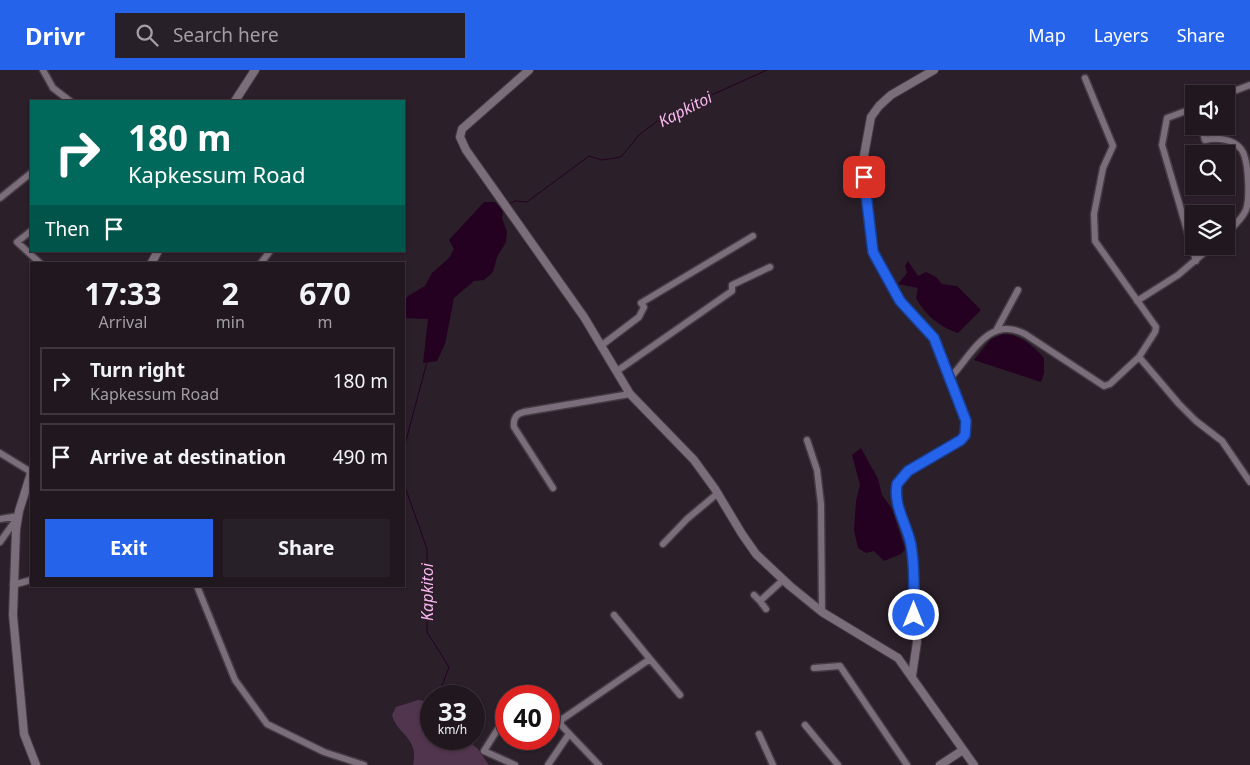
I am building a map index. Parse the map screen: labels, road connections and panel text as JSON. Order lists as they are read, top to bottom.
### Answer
{
  "water": ["Kapkitoi"],
  "page": {
    "header": "Drivr",
    "search": "Search here",
    "nav": ["Map", "Layers", "Share"],
    "turn": ["180 m", "Kapkessum Road"],
    "then": "Then",
    "eta": [
      "17:33",
      "Arrival",
      "2",
      "min",
      "670",
      "m"
    ],
    "list": [
      {
        "name": "Turn right",
        "note": "Kapkessum Road",
        "value": "180 m"
      },
      {
        "name": "Arrive at destination",
        "value": "490 m"
      }
    ],
    "buttons": ["Exit", "Share"],
    "speed": "33 km/h",
    "limit": "40"
  }
}
